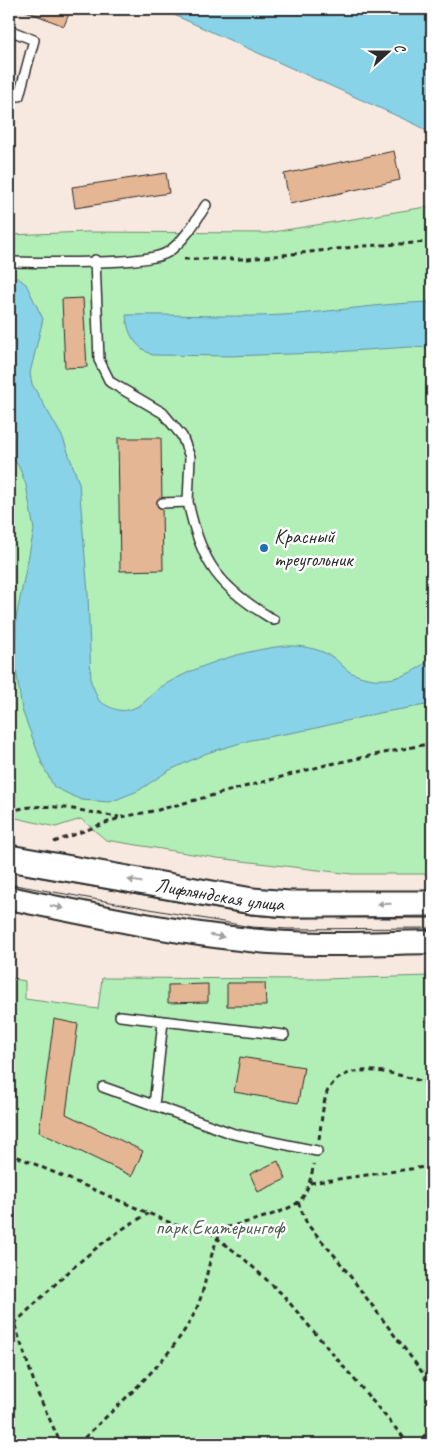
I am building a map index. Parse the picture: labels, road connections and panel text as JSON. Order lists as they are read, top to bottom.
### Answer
{
  "streets": {
    "main road": ["Лифляндская улица"]
  },
  "parks": ["парк Екатерингоф"],
  "places": ["Красный треугольник"],
  "north": "right"
}
